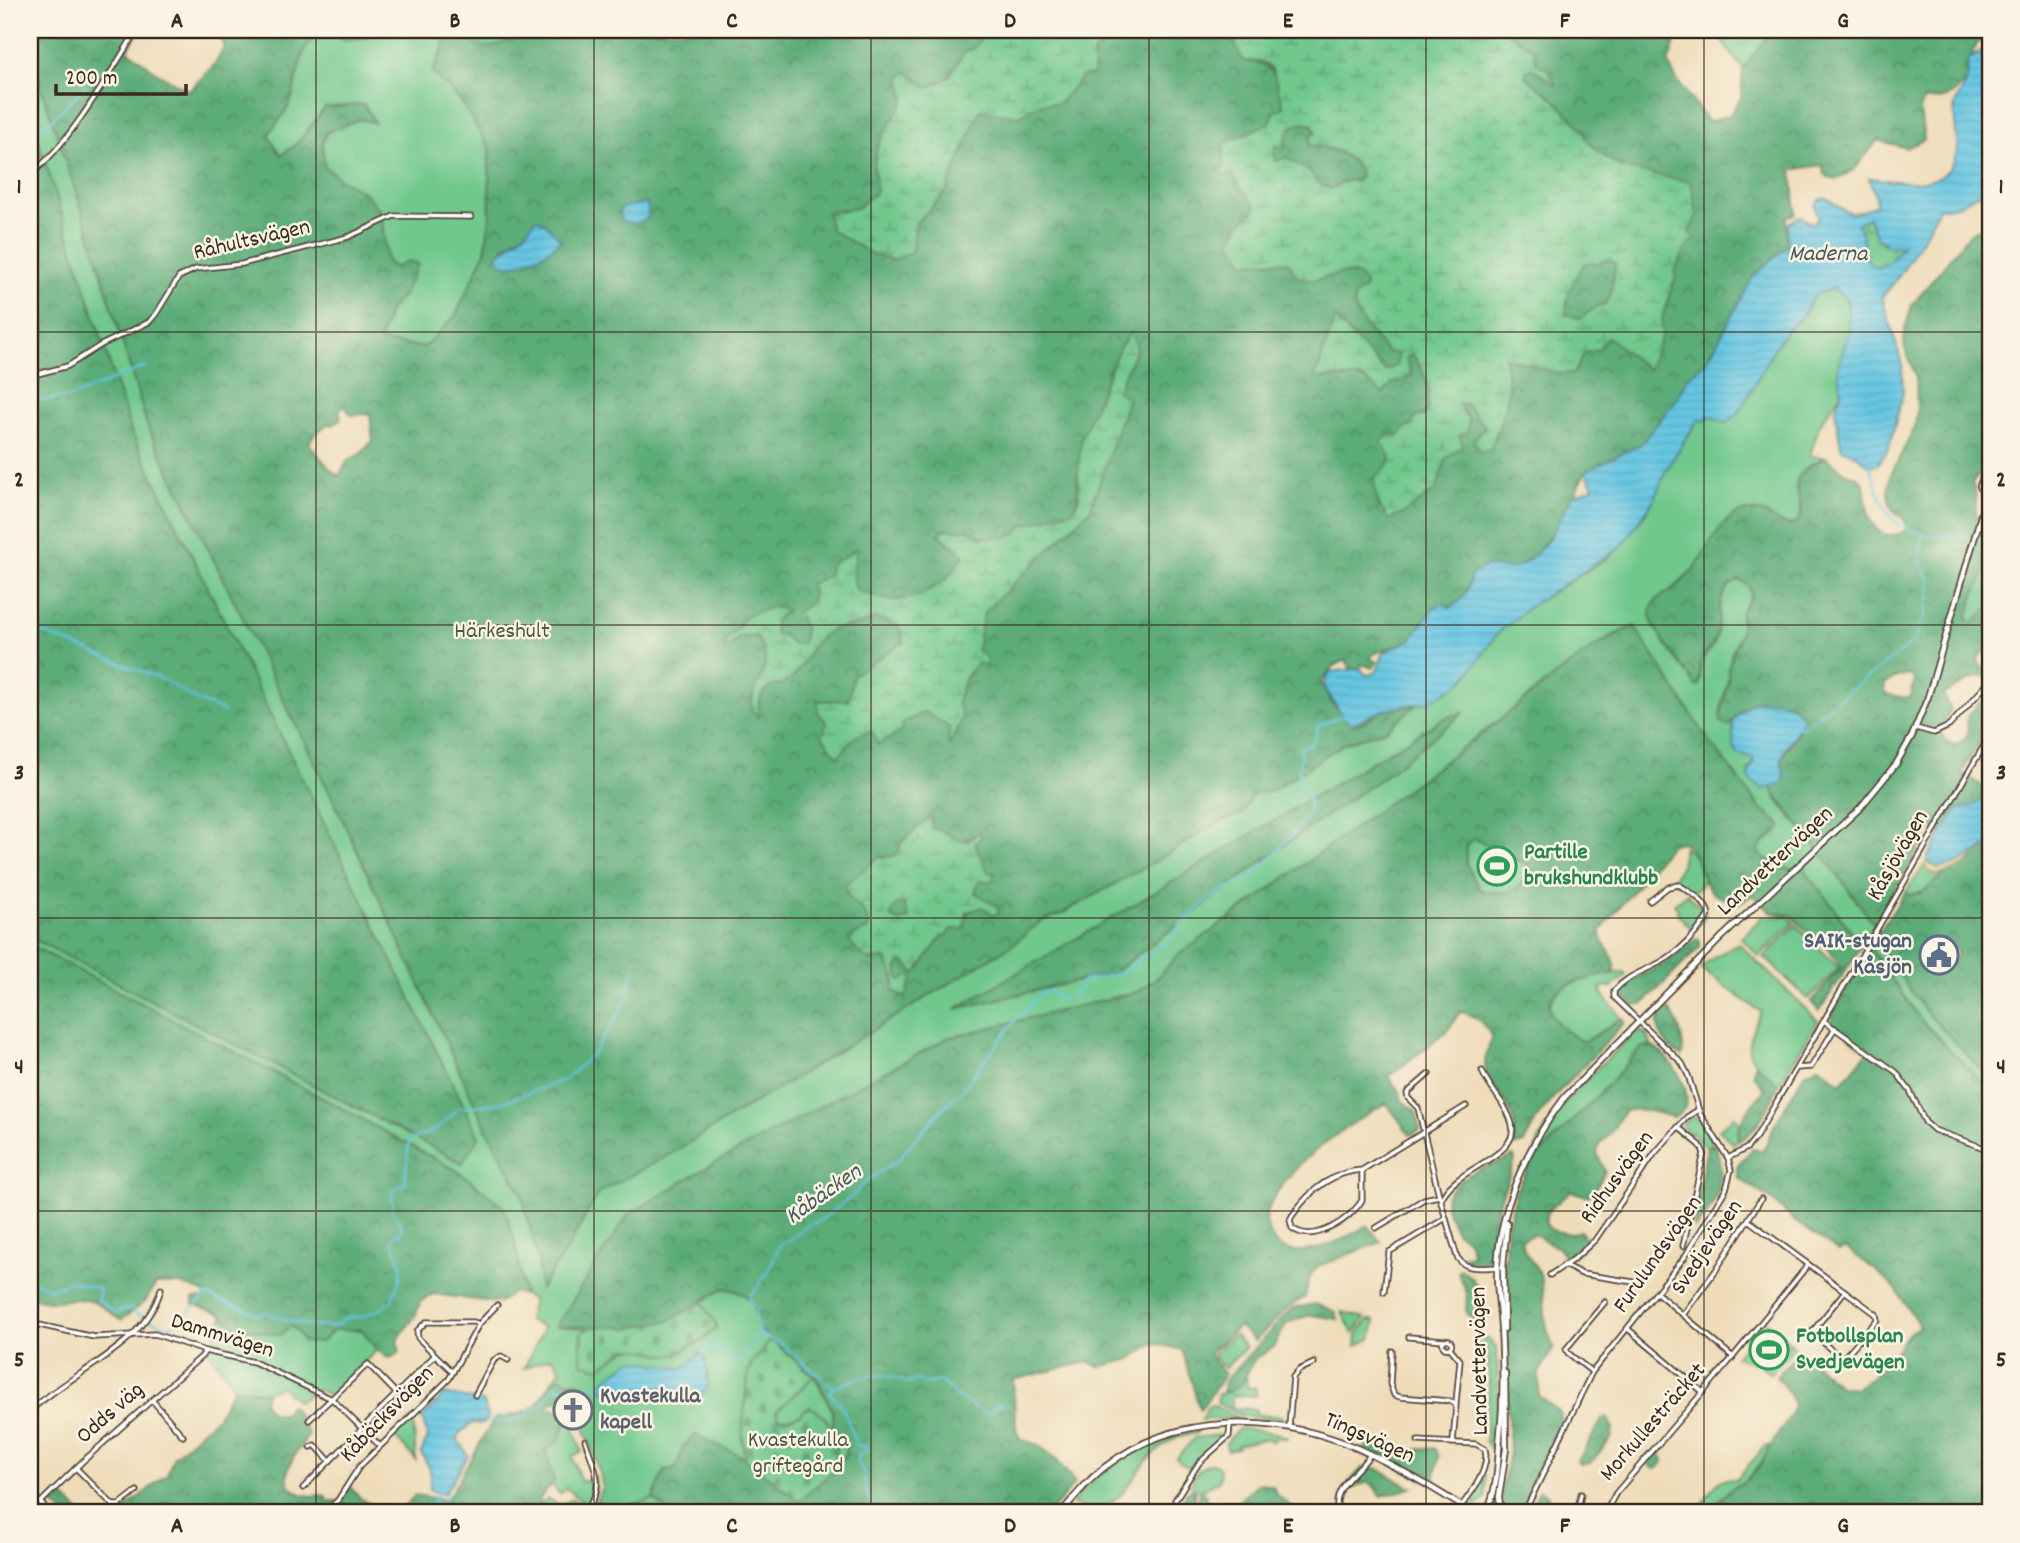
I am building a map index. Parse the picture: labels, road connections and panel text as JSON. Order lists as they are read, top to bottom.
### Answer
{
  "streets": {
    "street": [
      "Råhultsvägen",
      "Kåsjövägen",
      "Landvettervägen",
      "Ridhusvägen",
      "Svedjevägen",
      "Furulundsvägen",
      "Dammvägen",
      "Odds väg",
      "Kåbäcksvägen",
      "Morkullesträcket",
      "Tingsvägen"
    ]
  },
  "crossings": [
    ["Kåsjövägen", "Furulundsvägen"],
    ["Svedjevägen", "Furulundsvägen"],
    ["Svedjevägen", "Morkullesträcket"],
    ["Dammvägen", "Odds väg"],
    ["Dammvägen", "Kåbäcksvägen"]
  ],
  "water": ["Maderna", "Kåbäcken"],
  "parks": ["Härkeshult", "Kvastekulla griftegård"],
  "places": {
    "sports": ["Partille brukshundklubb", "Fotbollsplan Svedjevägen"],
    "public building": ["SAIK-stugan Kåsjön"],
    "church": ["Kvastekulla kapell"]
  },
  "scale_bar": "200 m",
  "grid": {
    "columns": [
      "A",
      "B",
      "C",
      "D",
      "E",
      "F",
      "G"
    ],
    "rows": [
      "1",
      "2",
      "3",
      "4",
      "5"
    ]
  }
}
